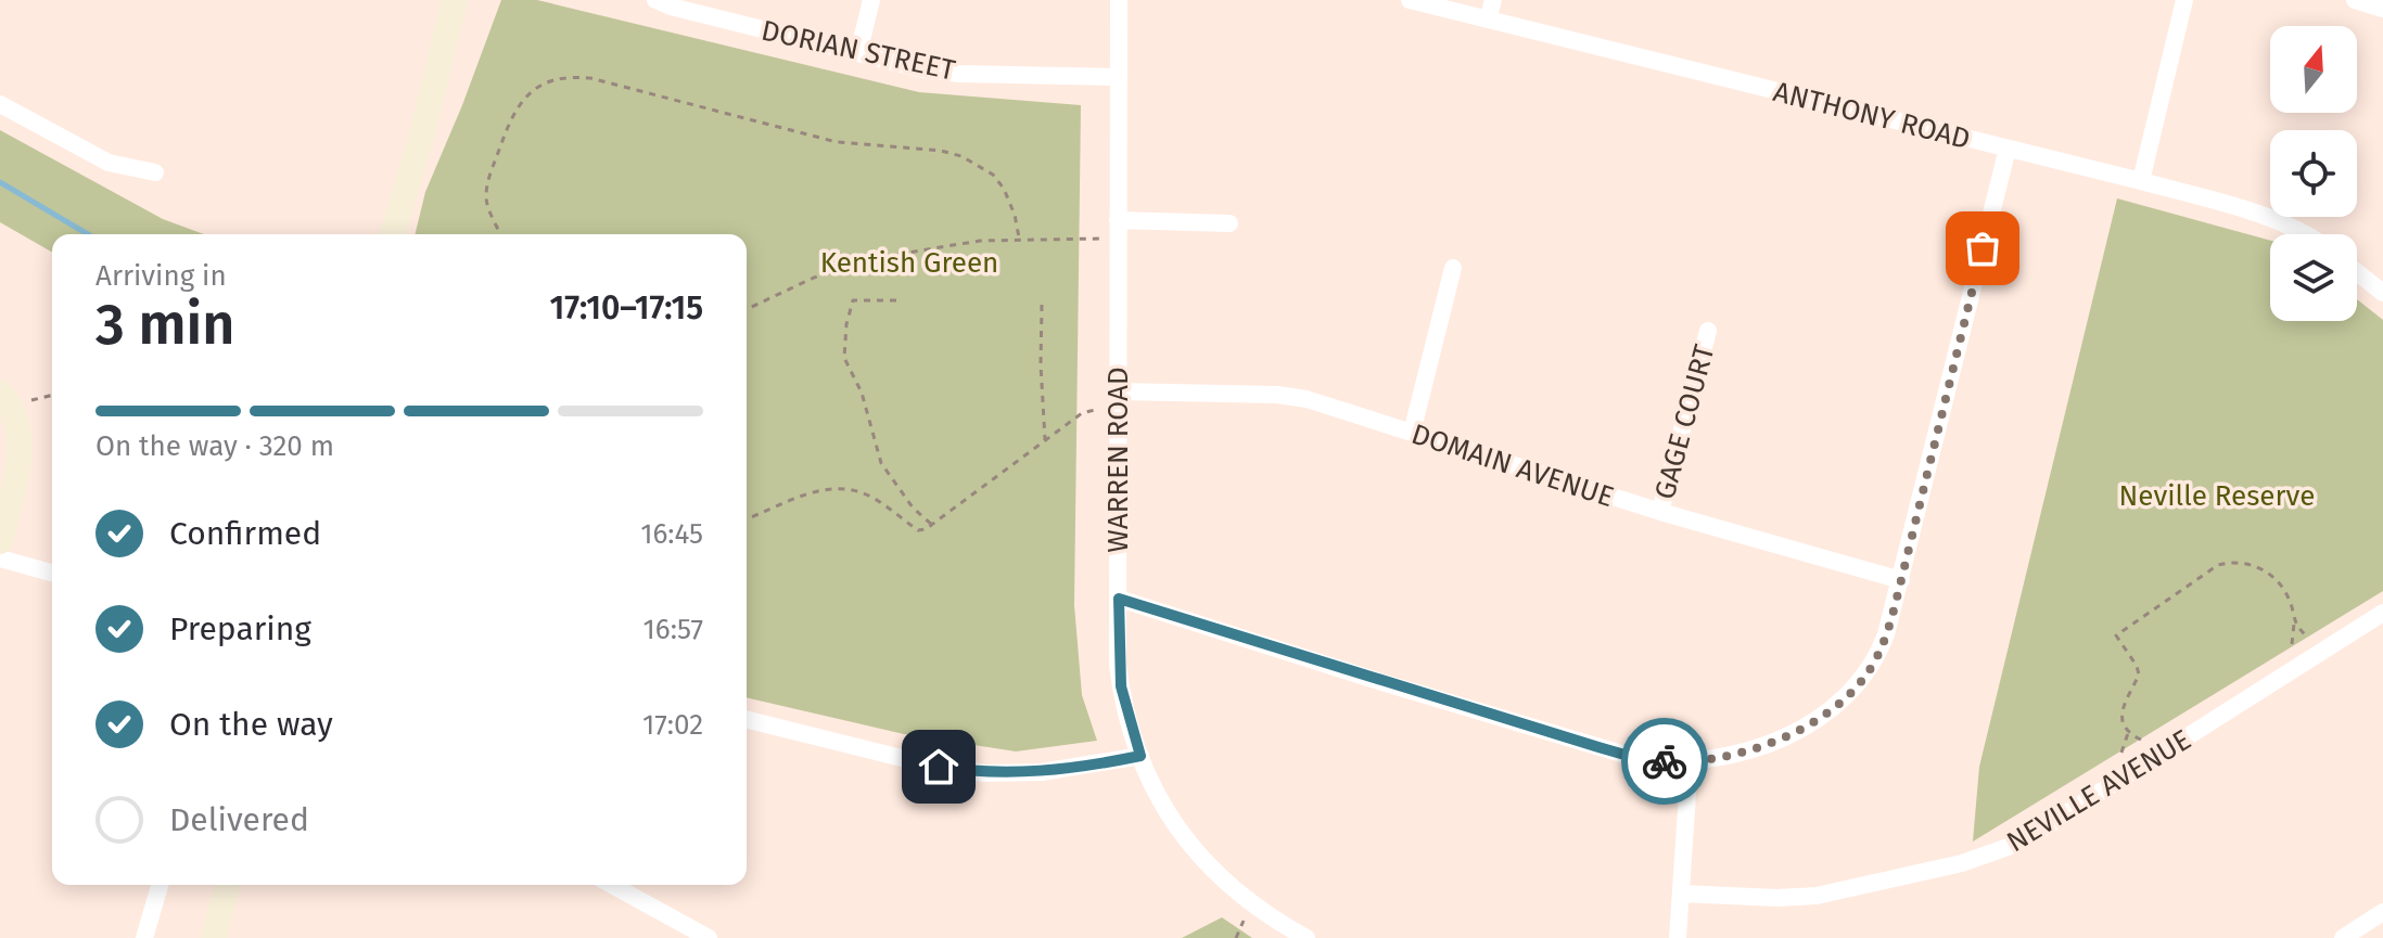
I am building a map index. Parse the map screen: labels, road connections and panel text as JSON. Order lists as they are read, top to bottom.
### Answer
{
  "streets": {
    "street": [
      "DORIAN STREET",
      "ANTHONY ROAD",
      "GAGE COURT",
      "WARREN ROAD",
      "DOMAIN AVENUE",
      "NEVILLE AVENUE"
    ]
  },
  "crossings": [
    ["DORIAN STREET", "WARREN ROAD"],
    ["GAGE COURT", "DOMAIN AVENUE"],
    ["WARREN ROAD", "DOMAIN AVENUE"]
  ],
  "parks": ["Kentish Green", "Neville Reserve"],
  "north": "top",
  "page": {
    "heading": ["3 min", "Arriving in", "17:10–17:15"],
    "bar": "On the way · 320 m",
    "list": [
      ["Confirmed", "16:45"],
      ["Preparing", "16:57"],
      ["On the way", "17:02"],
      "Delivered"
    ]
  }
}
